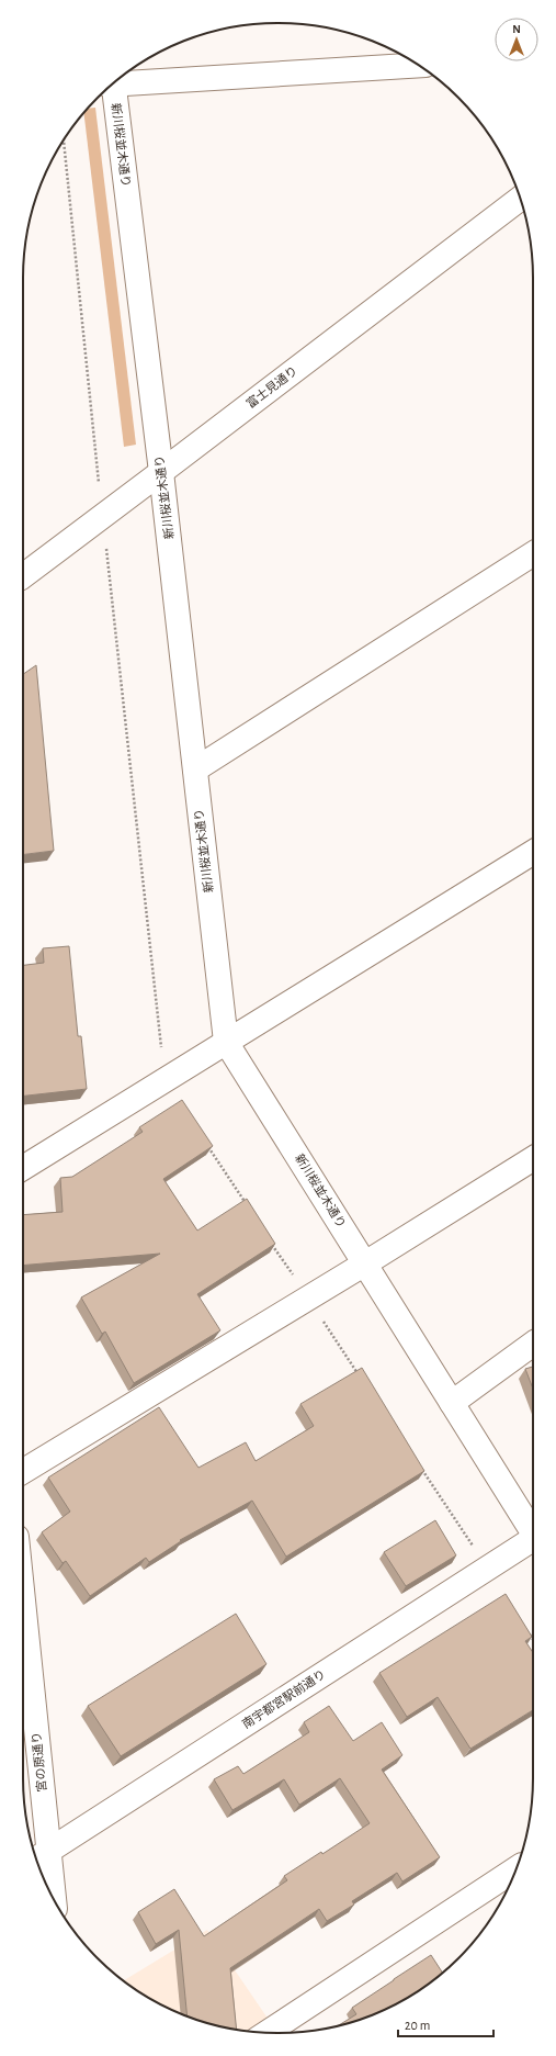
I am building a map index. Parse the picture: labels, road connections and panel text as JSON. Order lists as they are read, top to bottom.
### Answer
{
  "streets": {
    "street": [
      "新川桜並木通り",
      "富士見通り",
      "南宇都宮駅前通り",
      "宮の原通り"
    ]
  },
  "crossings": [
    ["新川桜並木通り", "富士見通り"],
    ["南宇都宮駅前通り", "宮の原通り"]
  ],
  "scale_bar": "20 m",
  "north": "top"
}
